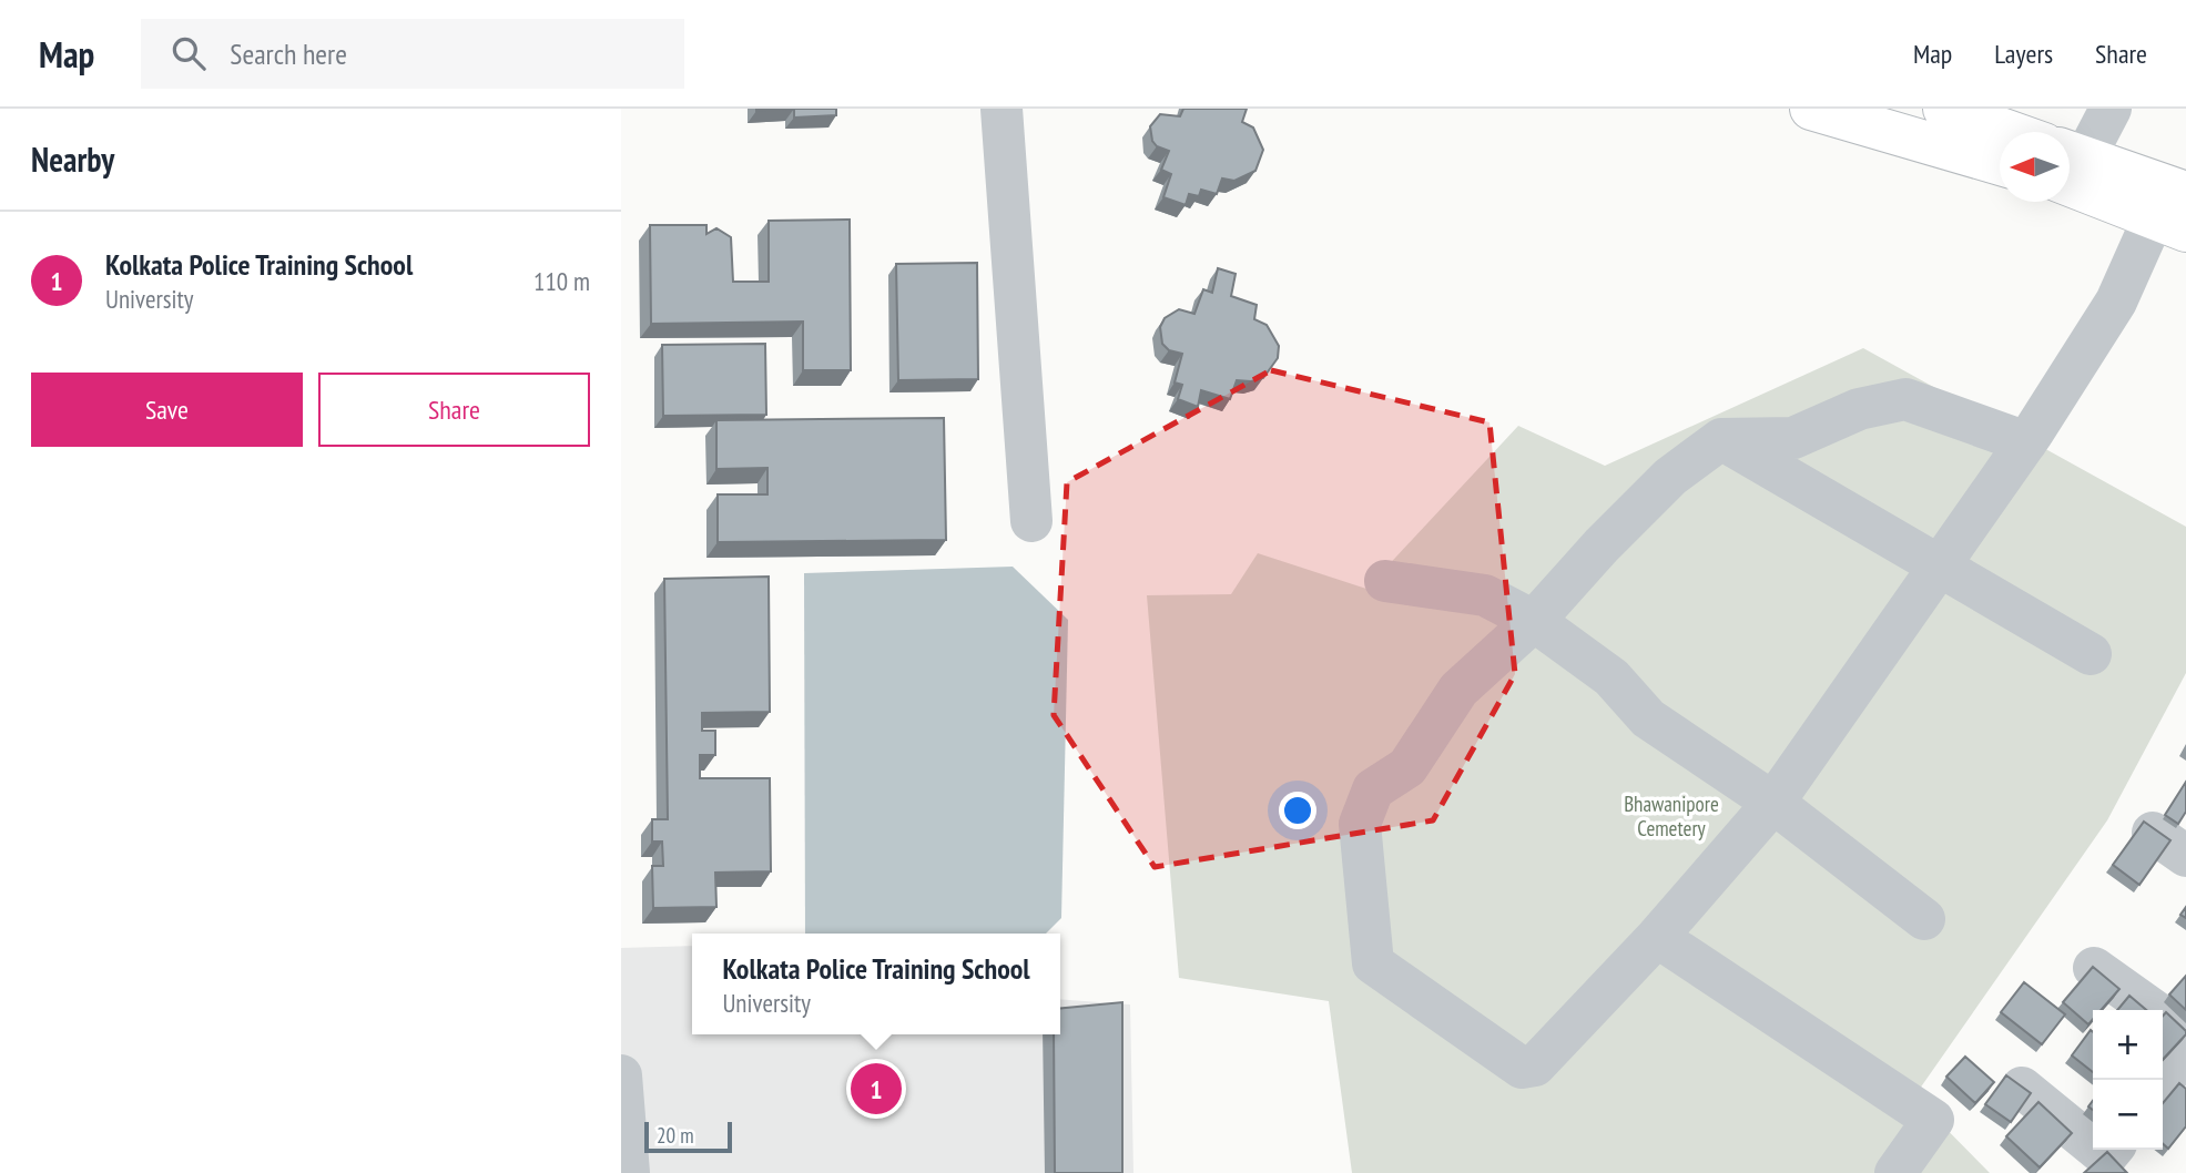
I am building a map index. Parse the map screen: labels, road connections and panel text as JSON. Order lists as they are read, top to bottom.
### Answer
{
  "parks": ["Bhawanipore Cemetery"],
  "scale_bar": "20 m",
  "north": "left",
  "page": {
    "header": "Map",
    "search": "Search here",
    "nav": ["Map", "Layers", "Share"],
    "heading": "Nearby",
    "list": [
      {
        "mark": "1",
        "name": "Kolkata Police Training School",
        "note": "University",
        "value": "110 m"
      }
    ],
    "buttons": ["Save", "Share"],
    "popup": ["Kolkata Police Training School", "University"],
    "map_buttons": ["+", "−"],
    "pins": "1",
    "scale": "20 m"
  }
}
